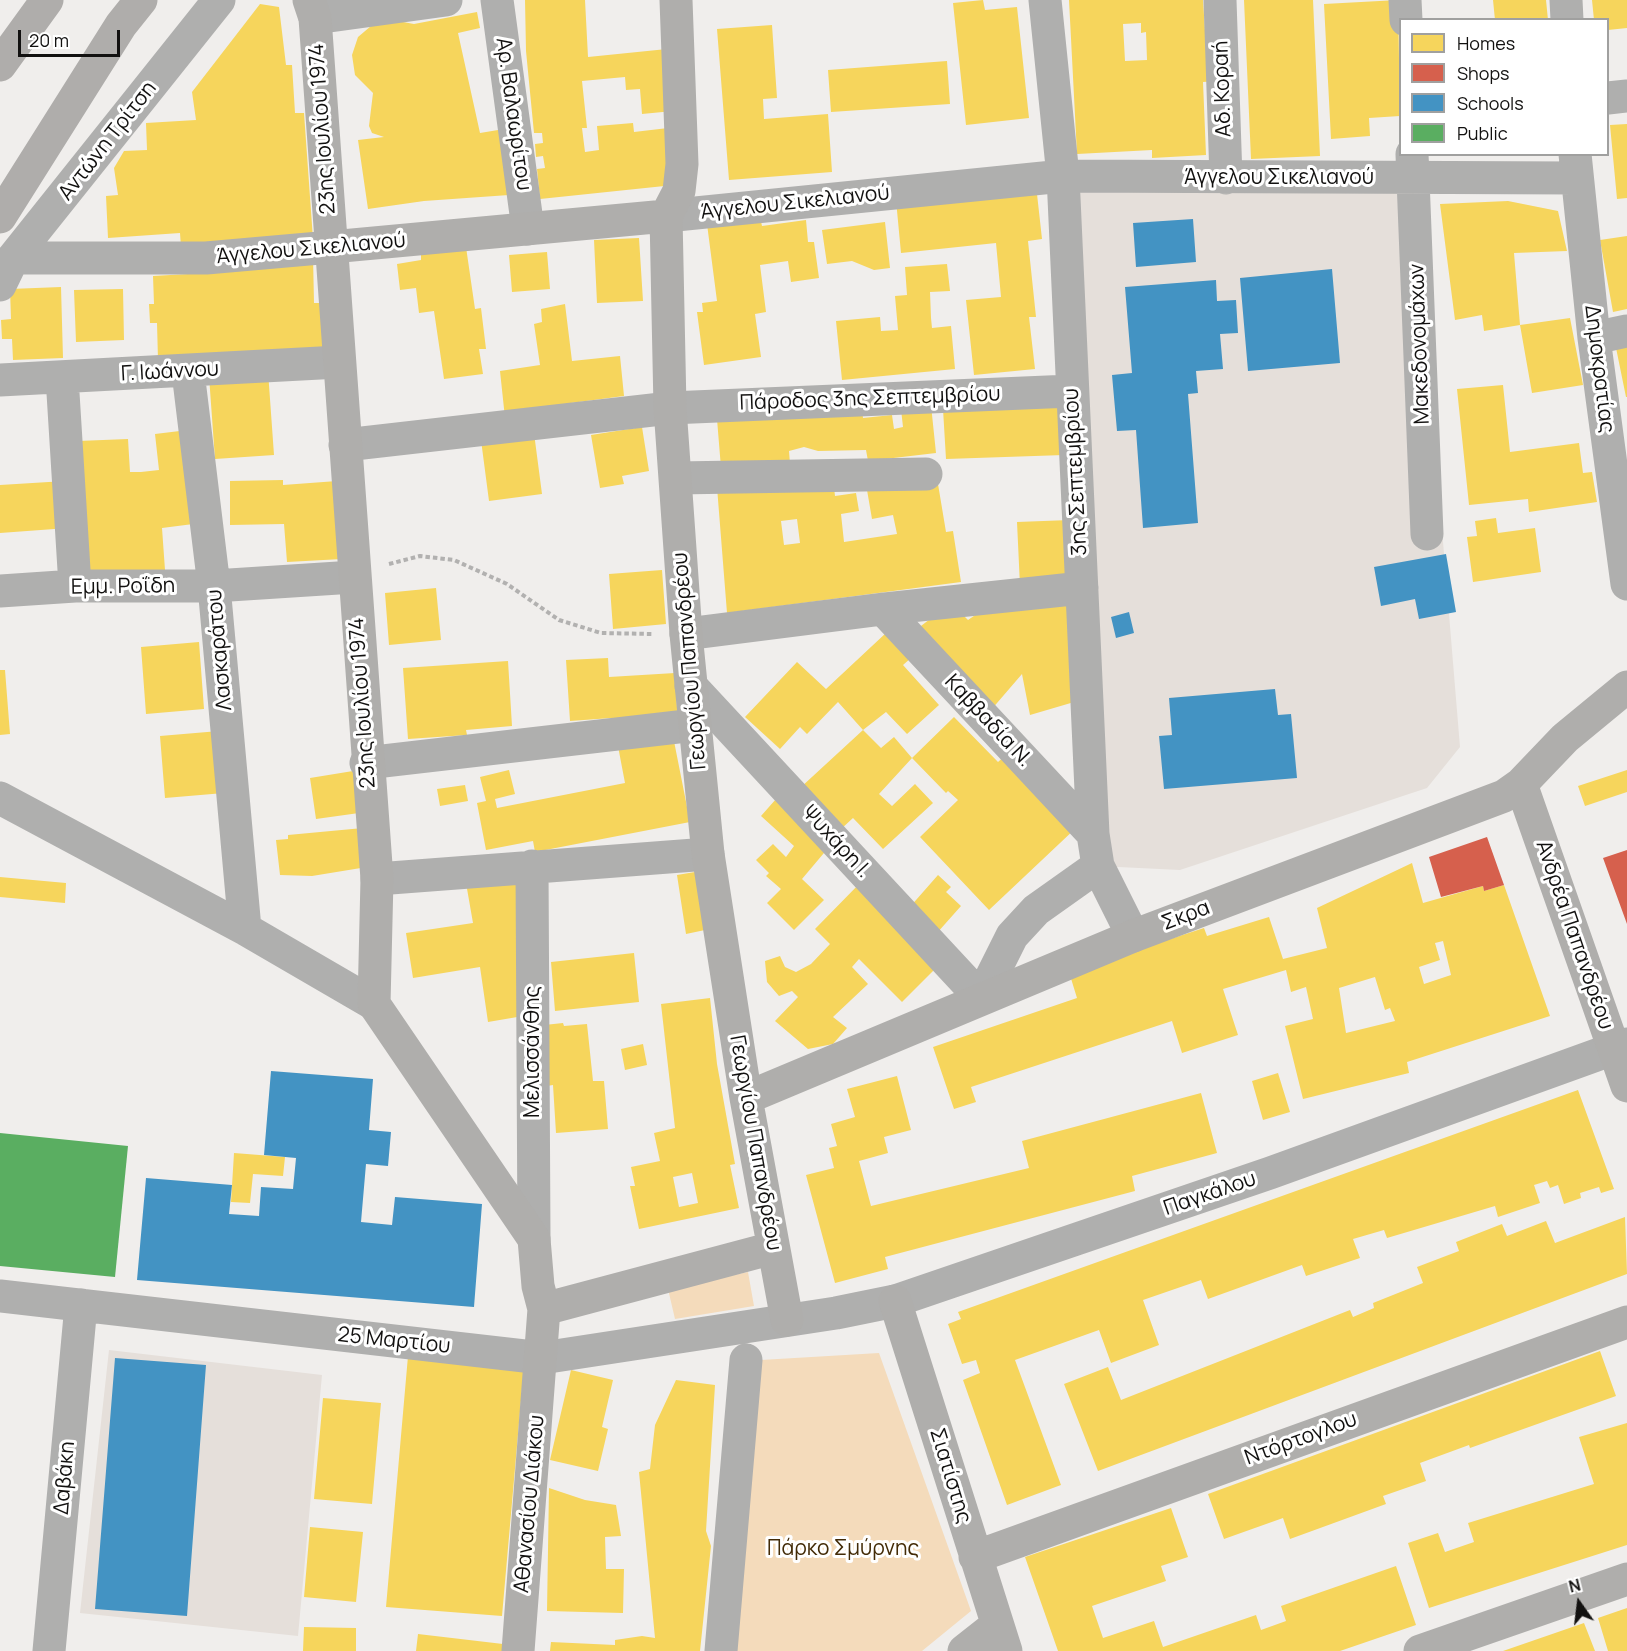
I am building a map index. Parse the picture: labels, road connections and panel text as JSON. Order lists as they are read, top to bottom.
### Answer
{
  "streets": {
    "street": [
      "Αδ. Κοραή",
      "Αρ. Βαλαωρίτου",
      "23ης Ιουλίου 1974",
      "Αντώνη Τρίτση",
      "Άγγελου Σικελιανού",
      "Μακεδονομάχων",
      "Δημοκρατίας",
      "Γ. Ιωάννου",
      "Πάροδος 3ης Σεπτεμβρίου",
      "3ης Σεπτεμβρίου",
      "Εμμ. Ροΐδη",
      "Λασκαράτου",
      "Γεωργίου Παπανδρέου",
      "Καββαδία Ν.",
      "Ψυχάρη Ι.",
      "Σκρα",
      "Ανδρέα Παπανδρέου",
      "Μελισσάνθης",
      "Παγκάλου",
      "25 Μαρτίου",
      "Ντόρτογλου",
      "Σιατίστης",
      "Δαβάκη",
      "Αθανασίου Διάκου"
    ]
  },
  "crossings": [
    ["Αδ. Κοραή", "Άγγελου Σικελιανού"],
    ["Αρ. Βαλαωρίτου", "Άγγελου Σικελιανού"],
    ["23ης Ιουλίου 1974", "Άγγελου Σικελιανού"],
    ["23ης Ιουλίου 1974", "Γ. Ιωάννου"],
    ["23ης Ιουλίου 1974", "Εμμ. Ροΐδη"],
    ["Αντώνη Τρίτση", "Άγγελου Σικελιανού"],
    ["Άγγελου Σικελιανού", "Μακεδονομάχων"],
    ["Άγγελου Σικελιανού", "Δημοκρατίας"],
    ["Άγγελου Σικελιανού", "3ης Σεπτεμβρίου"],
    ["Άγγελου Σικελιανού", "Γεωργίου Παπανδρέου"],
    ["Γ. Ιωάννου", "Λασκαράτου"],
    ["Πάροδος 3ης Σεπτεμβρίου", "3ης Σεπτεμβρίου"],
    ["Πάροδος 3ης Σεπτεμβρίου", "Γεωργίου Παπανδρέου"],
    ["3ης Σεπτεμβρίου", "Καββαδία Ν."],
    ["3ης Σεπτεμβρίου", "Σκρα"],
    ["Εμμ. Ροΐδη", "Λασκαράτου"],
    ["Γεωργίου Παπανδρέου", "Ψυχάρη Ι."],
    ["Γεωργίου Παπανδρέου", "Σκρα"],
    ["Γεωργίου Παπανδρέου", "Παγκάλου"],
    ["Γεωργίου Παπανδρέου", "25 Μαρτίου"],
    ["Ψυχάρη Ι.", "Σκρα"],
    ["Σκρα", "Ανδρέα Παπανδρέου"],
    ["Ανδρέα Παπανδρέου", "Παγκάλου"],
    ["Παγκάλου", "25 Μαρτίου"],
    ["Παγκάλου", "Σιατίστης"],
    ["25 Μαρτίου", "Δαβάκη"],
    ["25 Μαρτίου", "Αθανασίου Διάκου"],
    ["Ντόρτογλου", "Σιατίστης"]
  ],
  "parks": ["Πάρκο Σμύρνης"],
  "legend": [
    "Homes",
    "Shops",
    "Schools",
    "Public"
  ],
  "scale_bar": "20 m",
  "north": "top"
}
